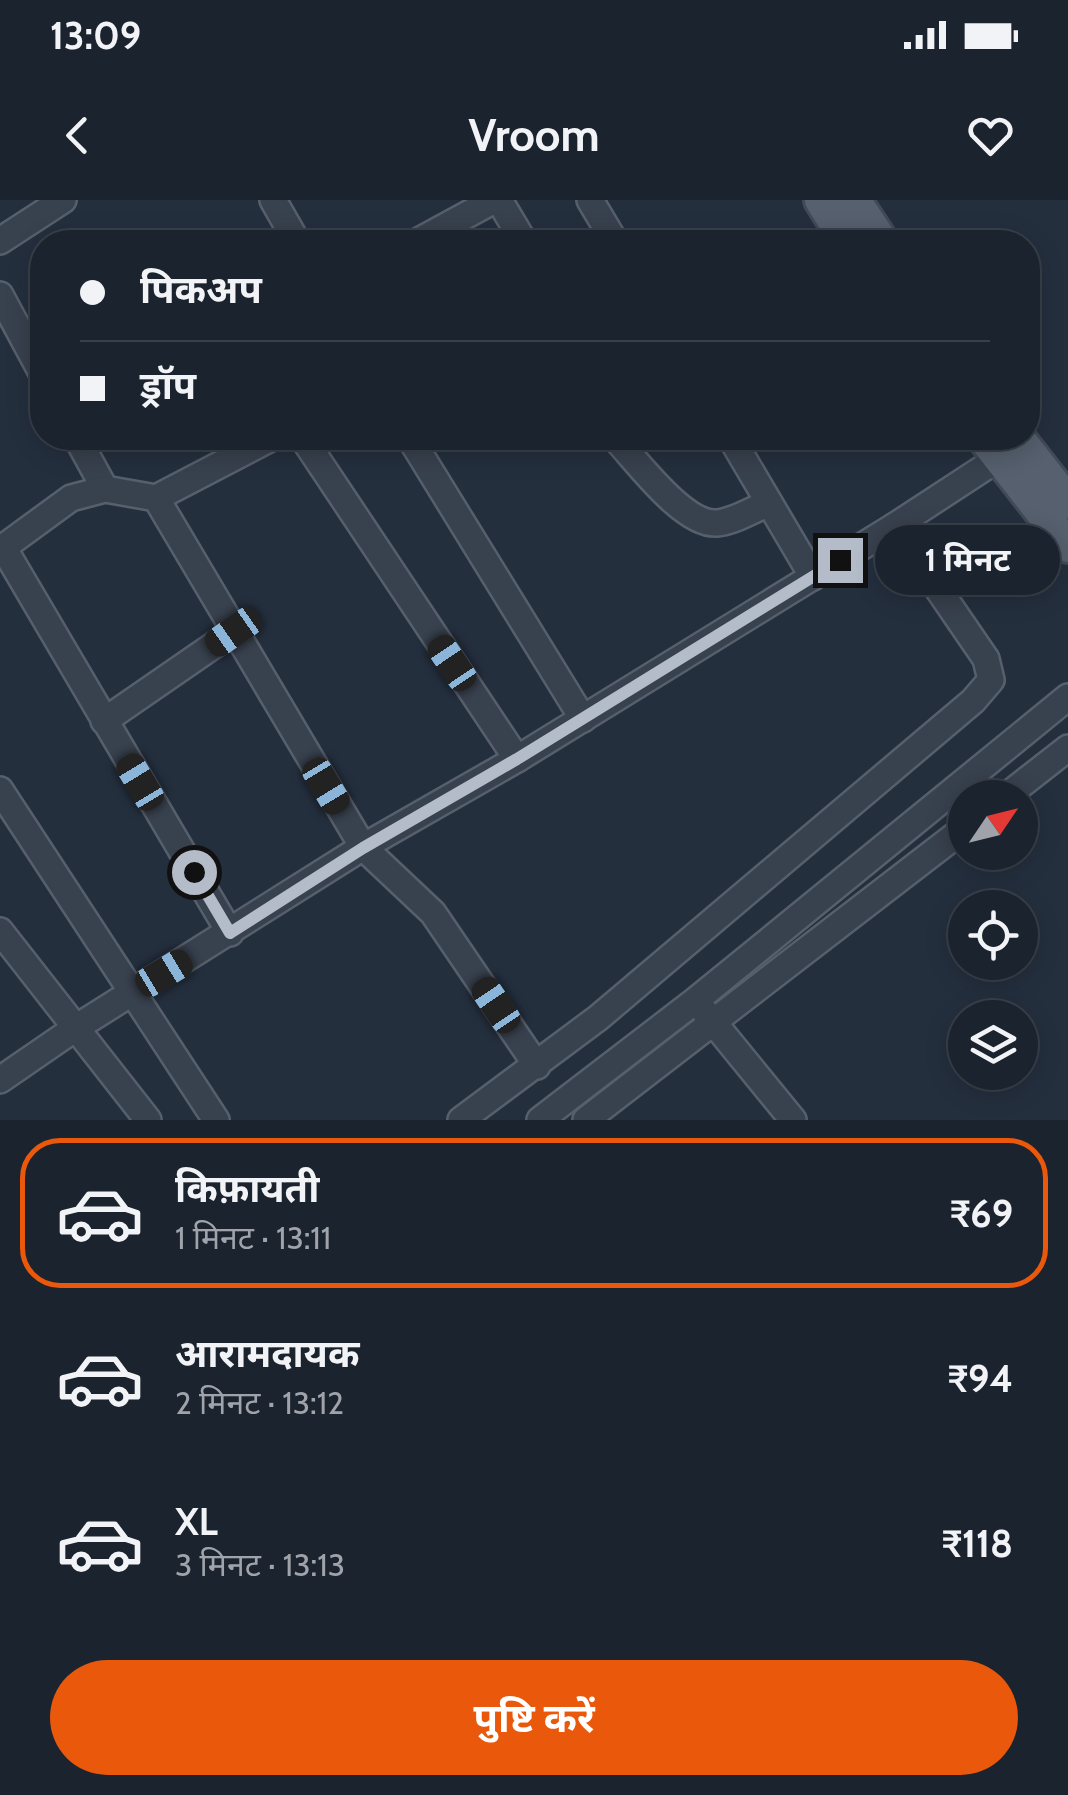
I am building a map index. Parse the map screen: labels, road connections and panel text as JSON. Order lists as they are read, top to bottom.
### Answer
{
  "north": "top right",
  "page": {
    "status": "13:09",
    "header": "Vroom",
    "banner": ["पिकअप", "ड्रॉप"],
    "bubble": "1 मिनट",
    "list": [
      {
        "name": "किफ़ायती",
        "note": "1 मिनट · 13:11",
        "value": "₹69"
      },
      {
        "name": "आरामदायक",
        "note": "2 मिनट · 13:12",
        "value": "₹94"
      },
      {
        "name": "XL",
        "note": "3 मिनट · 13:13",
        "value": "₹118"
      }
    ],
    "buttons": "पुष्टि करें"
  }
}
